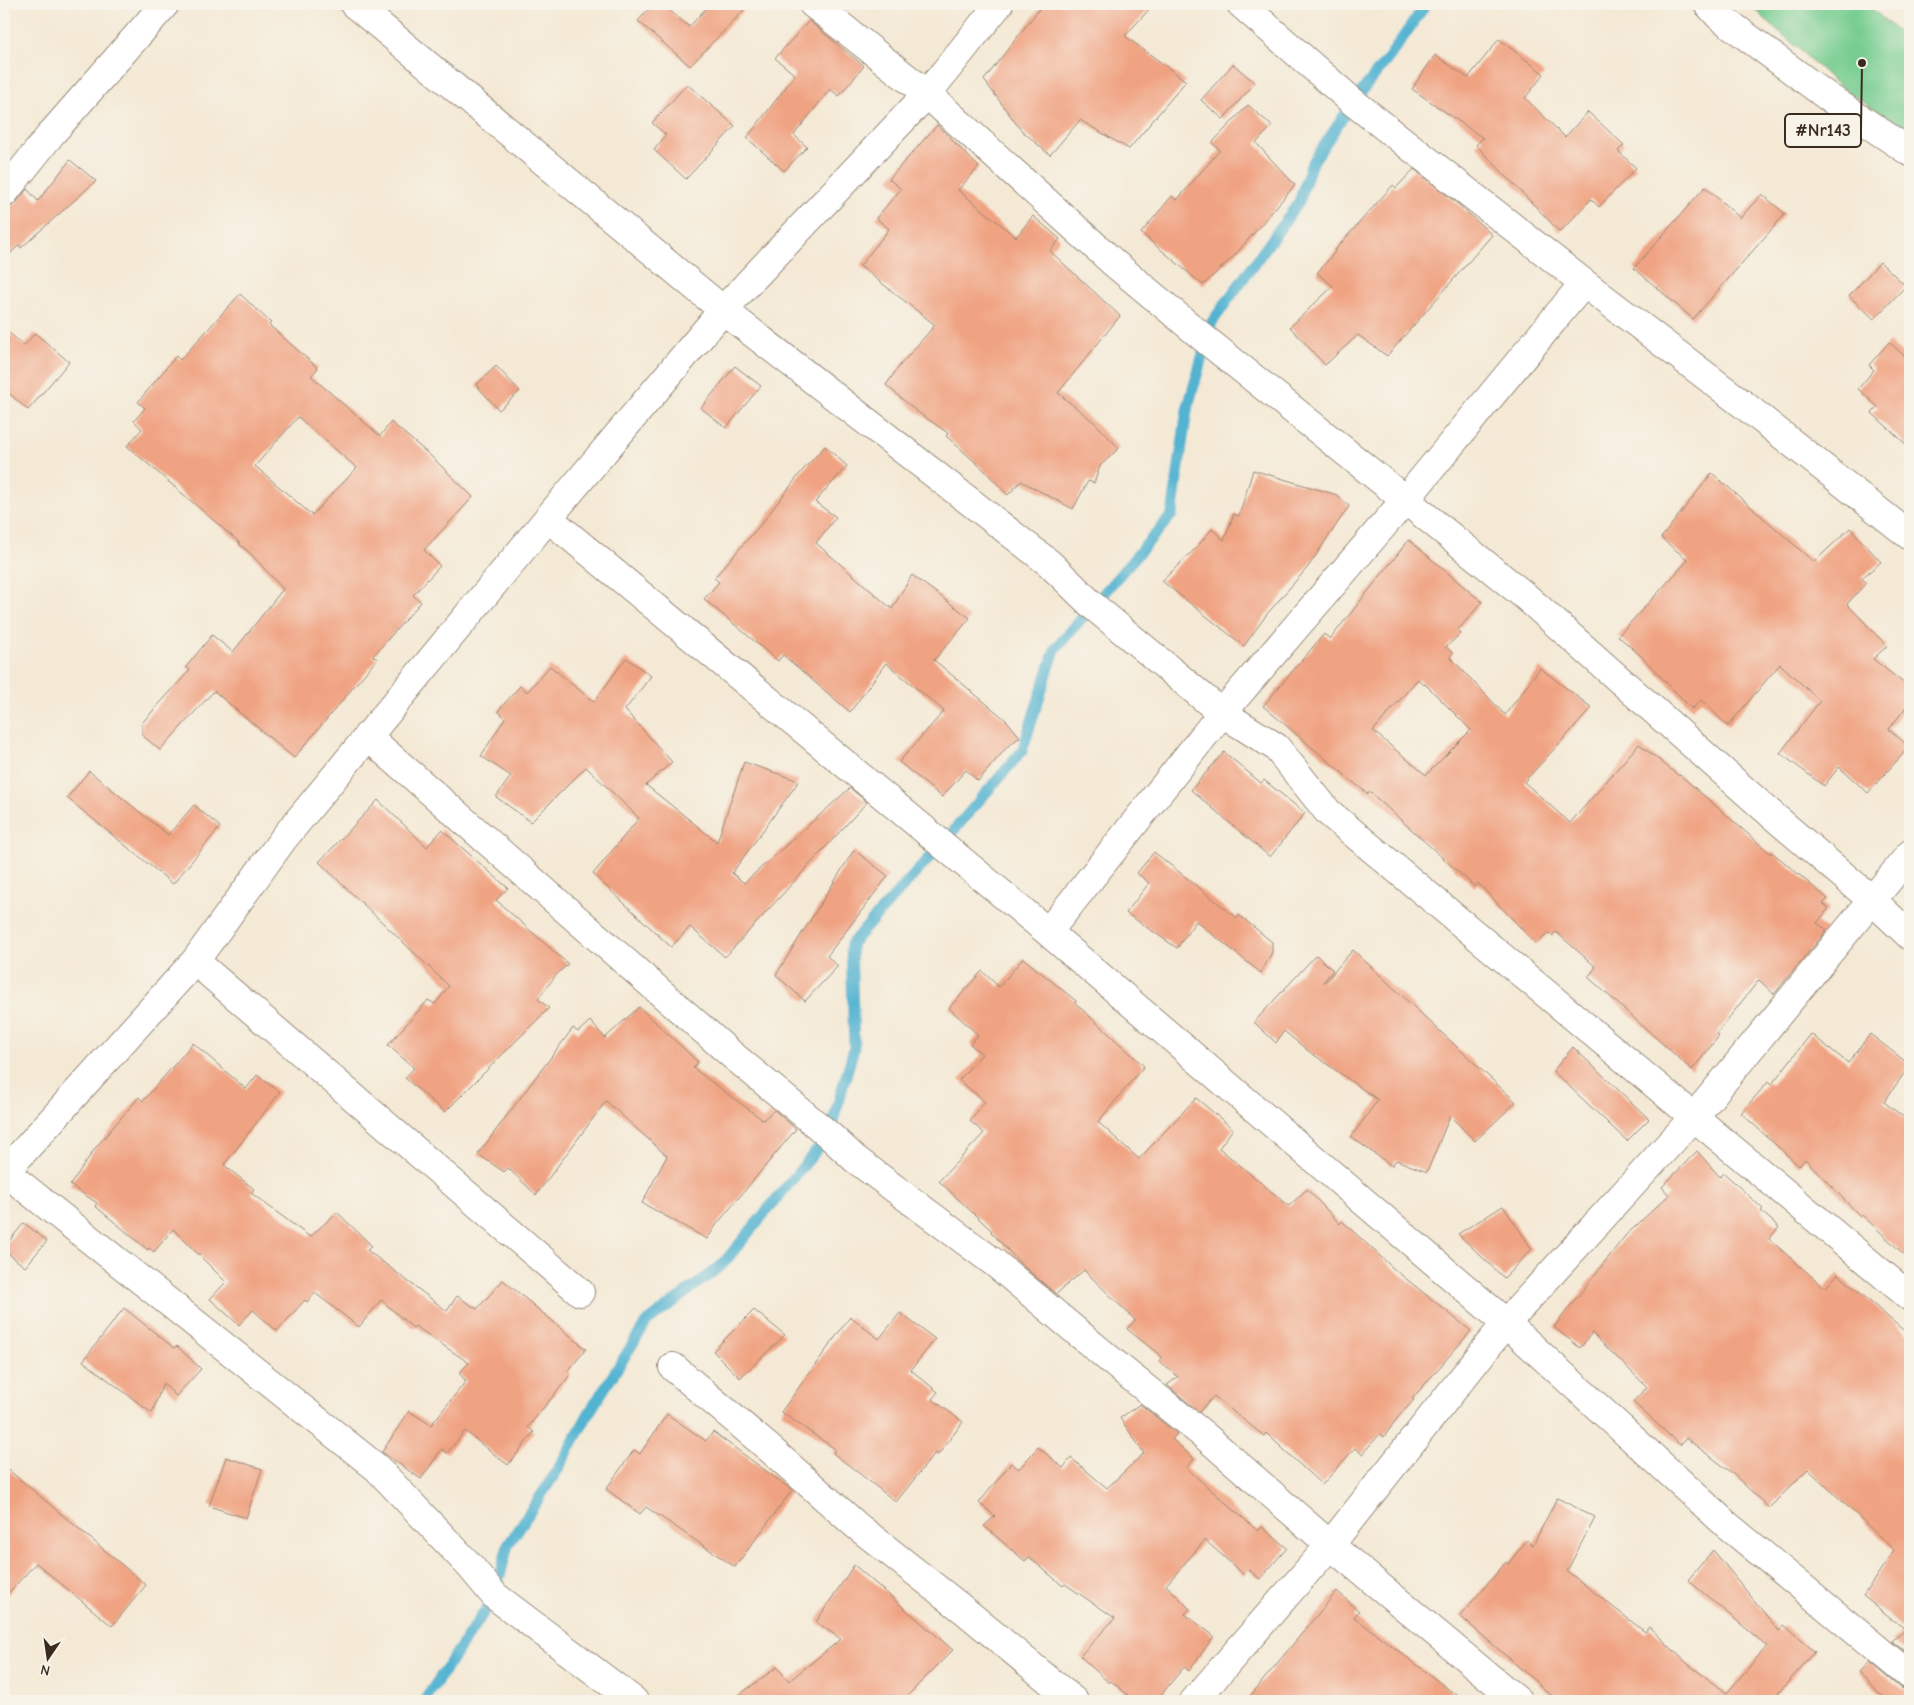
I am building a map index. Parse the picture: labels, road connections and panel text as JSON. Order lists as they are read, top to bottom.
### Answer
{
  "places": ["#Nr143"],
  "north": "bottom"
}
